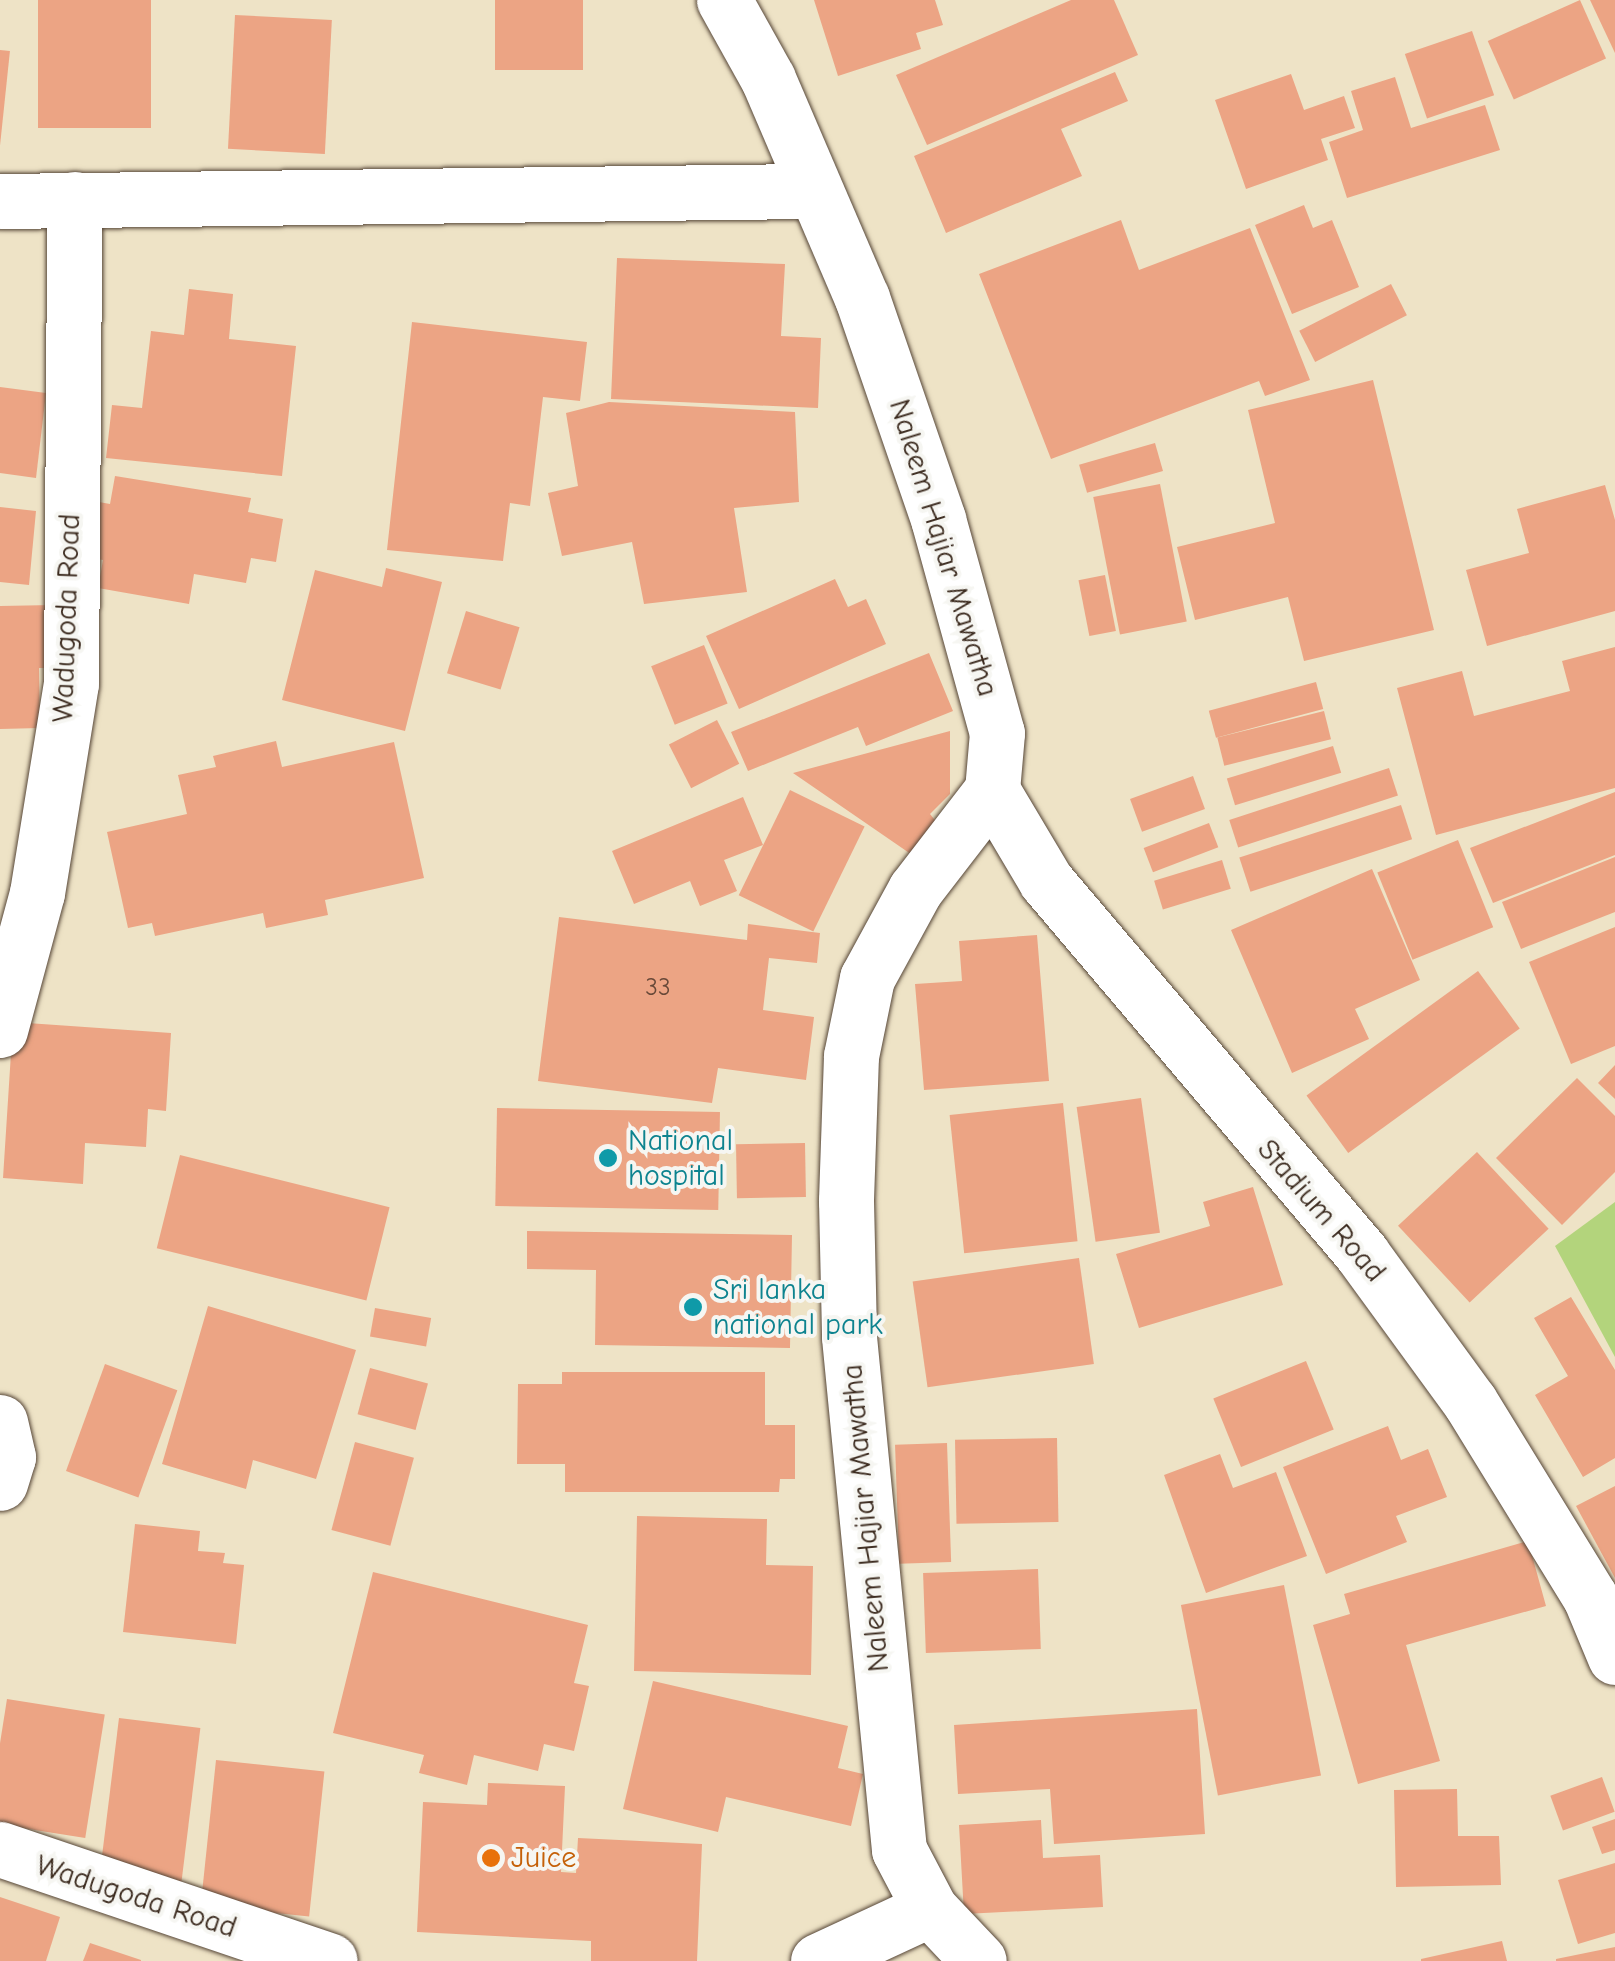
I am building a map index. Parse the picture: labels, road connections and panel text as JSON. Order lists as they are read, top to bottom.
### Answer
{
  "streets": {
    "street": ["Naleem Hajiar Mawatha", "Wadugoda Road", "Stadium Road"]
  },
  "crossings": [
    ["Naleem Hajiar Mawatha", "Stadium Road"]
  ],
  "places": ["National hospital", "Sri lanka national park", "Juice"],
  "house_numbers": ["33"]
}
